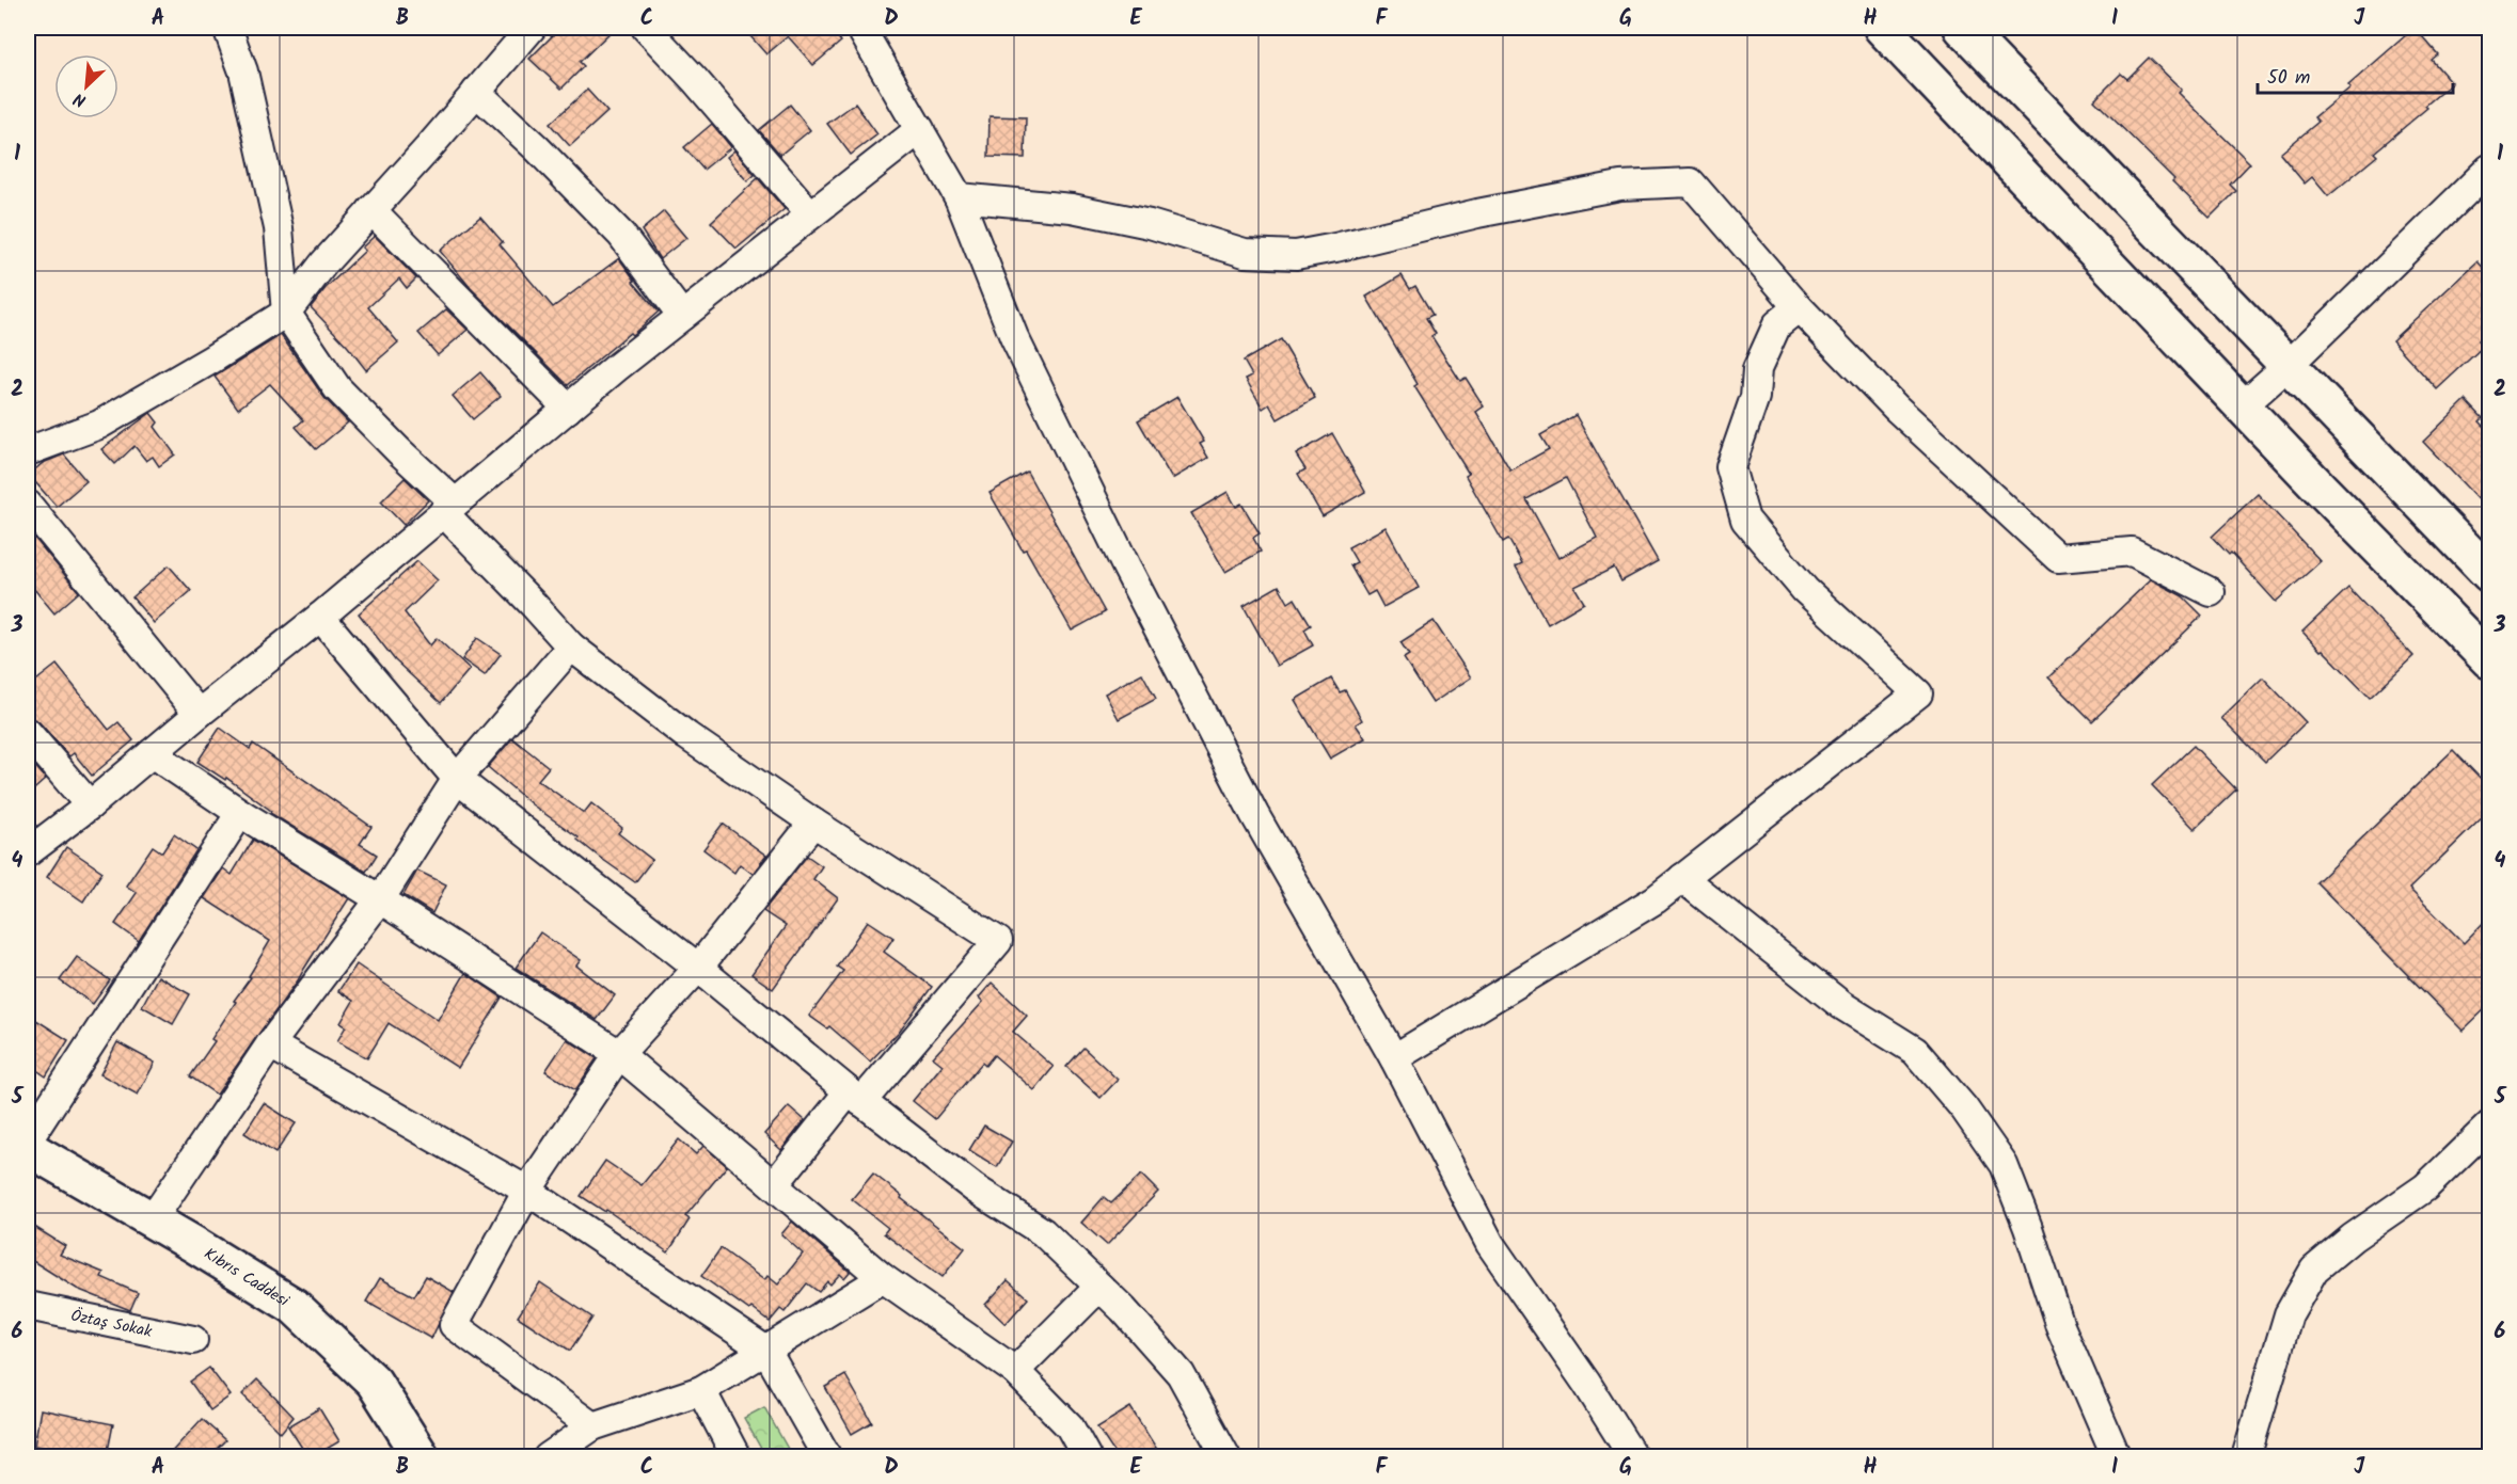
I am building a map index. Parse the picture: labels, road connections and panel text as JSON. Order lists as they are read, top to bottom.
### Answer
{
  "streets": {
    "main road": ["Kıbrıs Caddesi"],
    "street": ["Öztaş Sokak"]
  },
  "scale_bar": "50 m",
  "north": "bottom left",
  "grid": {
    "columns": [
      "A",
      "B",
      "C",
      "D",
      "E",
      "F",
      "G",
      "H",
      "I",
      "J"
    ],
    "rows": [
      "1",
      "2",
      "3",
      "4",
      "5",
      "6"
    ]
  }
}
